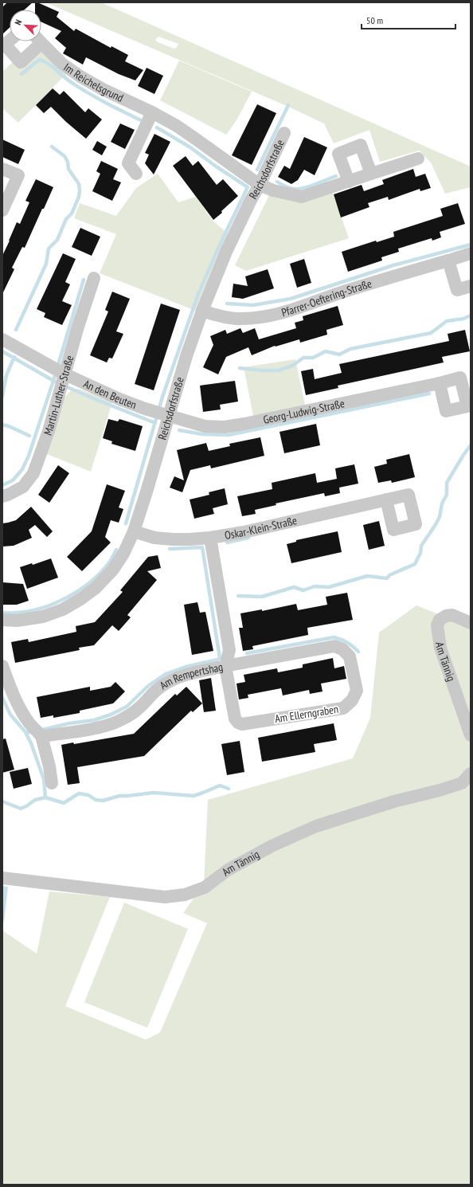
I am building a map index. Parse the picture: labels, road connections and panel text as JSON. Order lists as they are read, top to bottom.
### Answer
{
  "streets": {
    "street": [
      "Im Reichelsgrund",
      "Reichsdorfstraße",
      "Pfarrer-Oeftering-Straße",
      "An den Beuten",
      "Martin-Luther-Straße",
      "Georg-Ludwig-Straße",
      "Oskar-Klein-Straße",
      "Am Tännig",
      "Am Rempertshag",
      "Am Ellerngraben"
    ]
  },
  "crossings": [
    ["Im Reichelsgrund", "Reichsdorfstraße"],
    ["Reichsdorfstraße", "Pfarrer-Oeftering-Straße"],
    ["Reichsdorfstraße", "An den Beuten"],
    ["Reichsdorfstraße", "Georg-Ludwig-Straße"],
    ["Reichsdorfstraße", "Oskar-Klein-Straße"],
    ["An den Beuten", "Martin-Luther-Straße"],
    ["An den Beuten", "Georg-Ludwig-Straße"],
    ["Oskar-Klein-Straße", "Am Rempertshag"],
    ["Am Rempertshag", "Am Ellerngraben"]
  ],
  "scale_bar": "50 m",
  "north": "top left"
}
